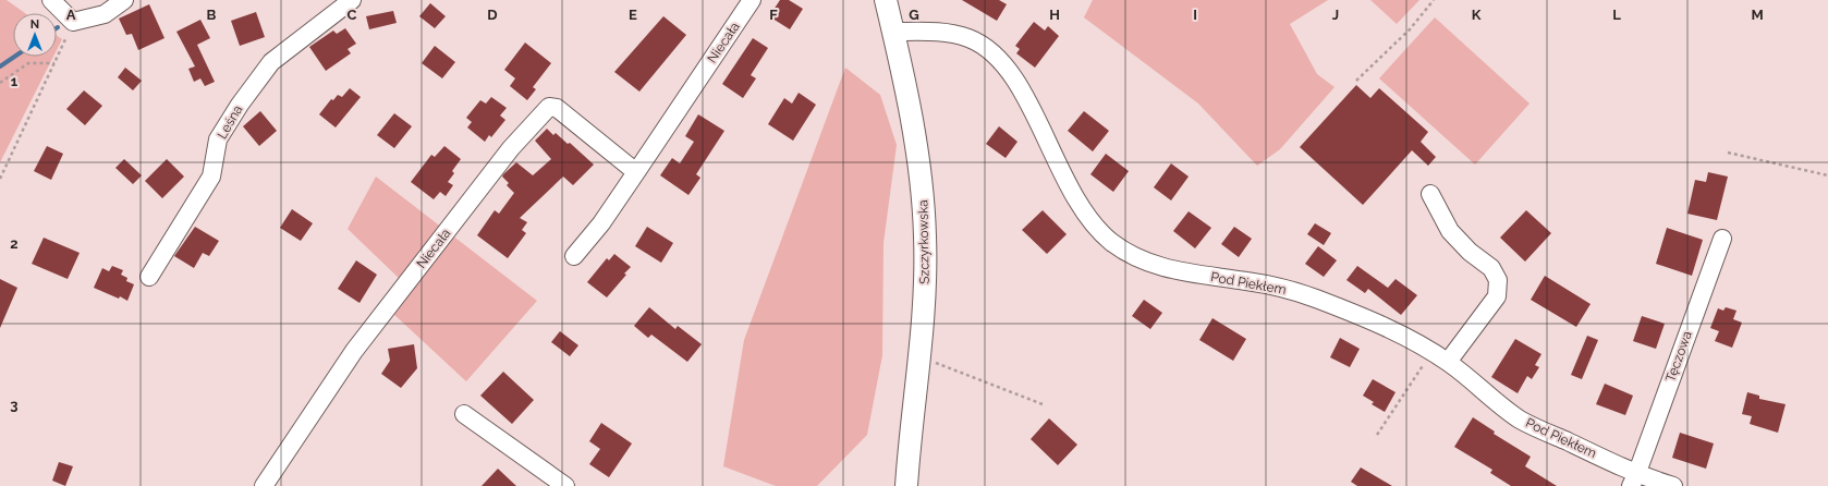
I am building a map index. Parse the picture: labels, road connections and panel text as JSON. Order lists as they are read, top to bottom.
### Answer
{
  "streets": {
    "main road": ["Szczyrkowska"],
    "street": [
      "Niecała",
      "Leśna",
      "Pod Piekłem",
      "Tęczowa"
    ]
  },
  "crossings": [
    ["Szczyrkowska", "Pod Piekłem"],
    ["Pod Piekłem", "Tęczowa"]
  ],
  "north": "top",
  "grid": {
    "columns": [
      "A",
      "B",
      "C",
      "D",
      "E",
      "F",
      "G",
      "H",
      "I",
      "J",
      "K",
      "L",
      "M"
    ],
    "rows": ["1", "2", "3"]
  }
}
